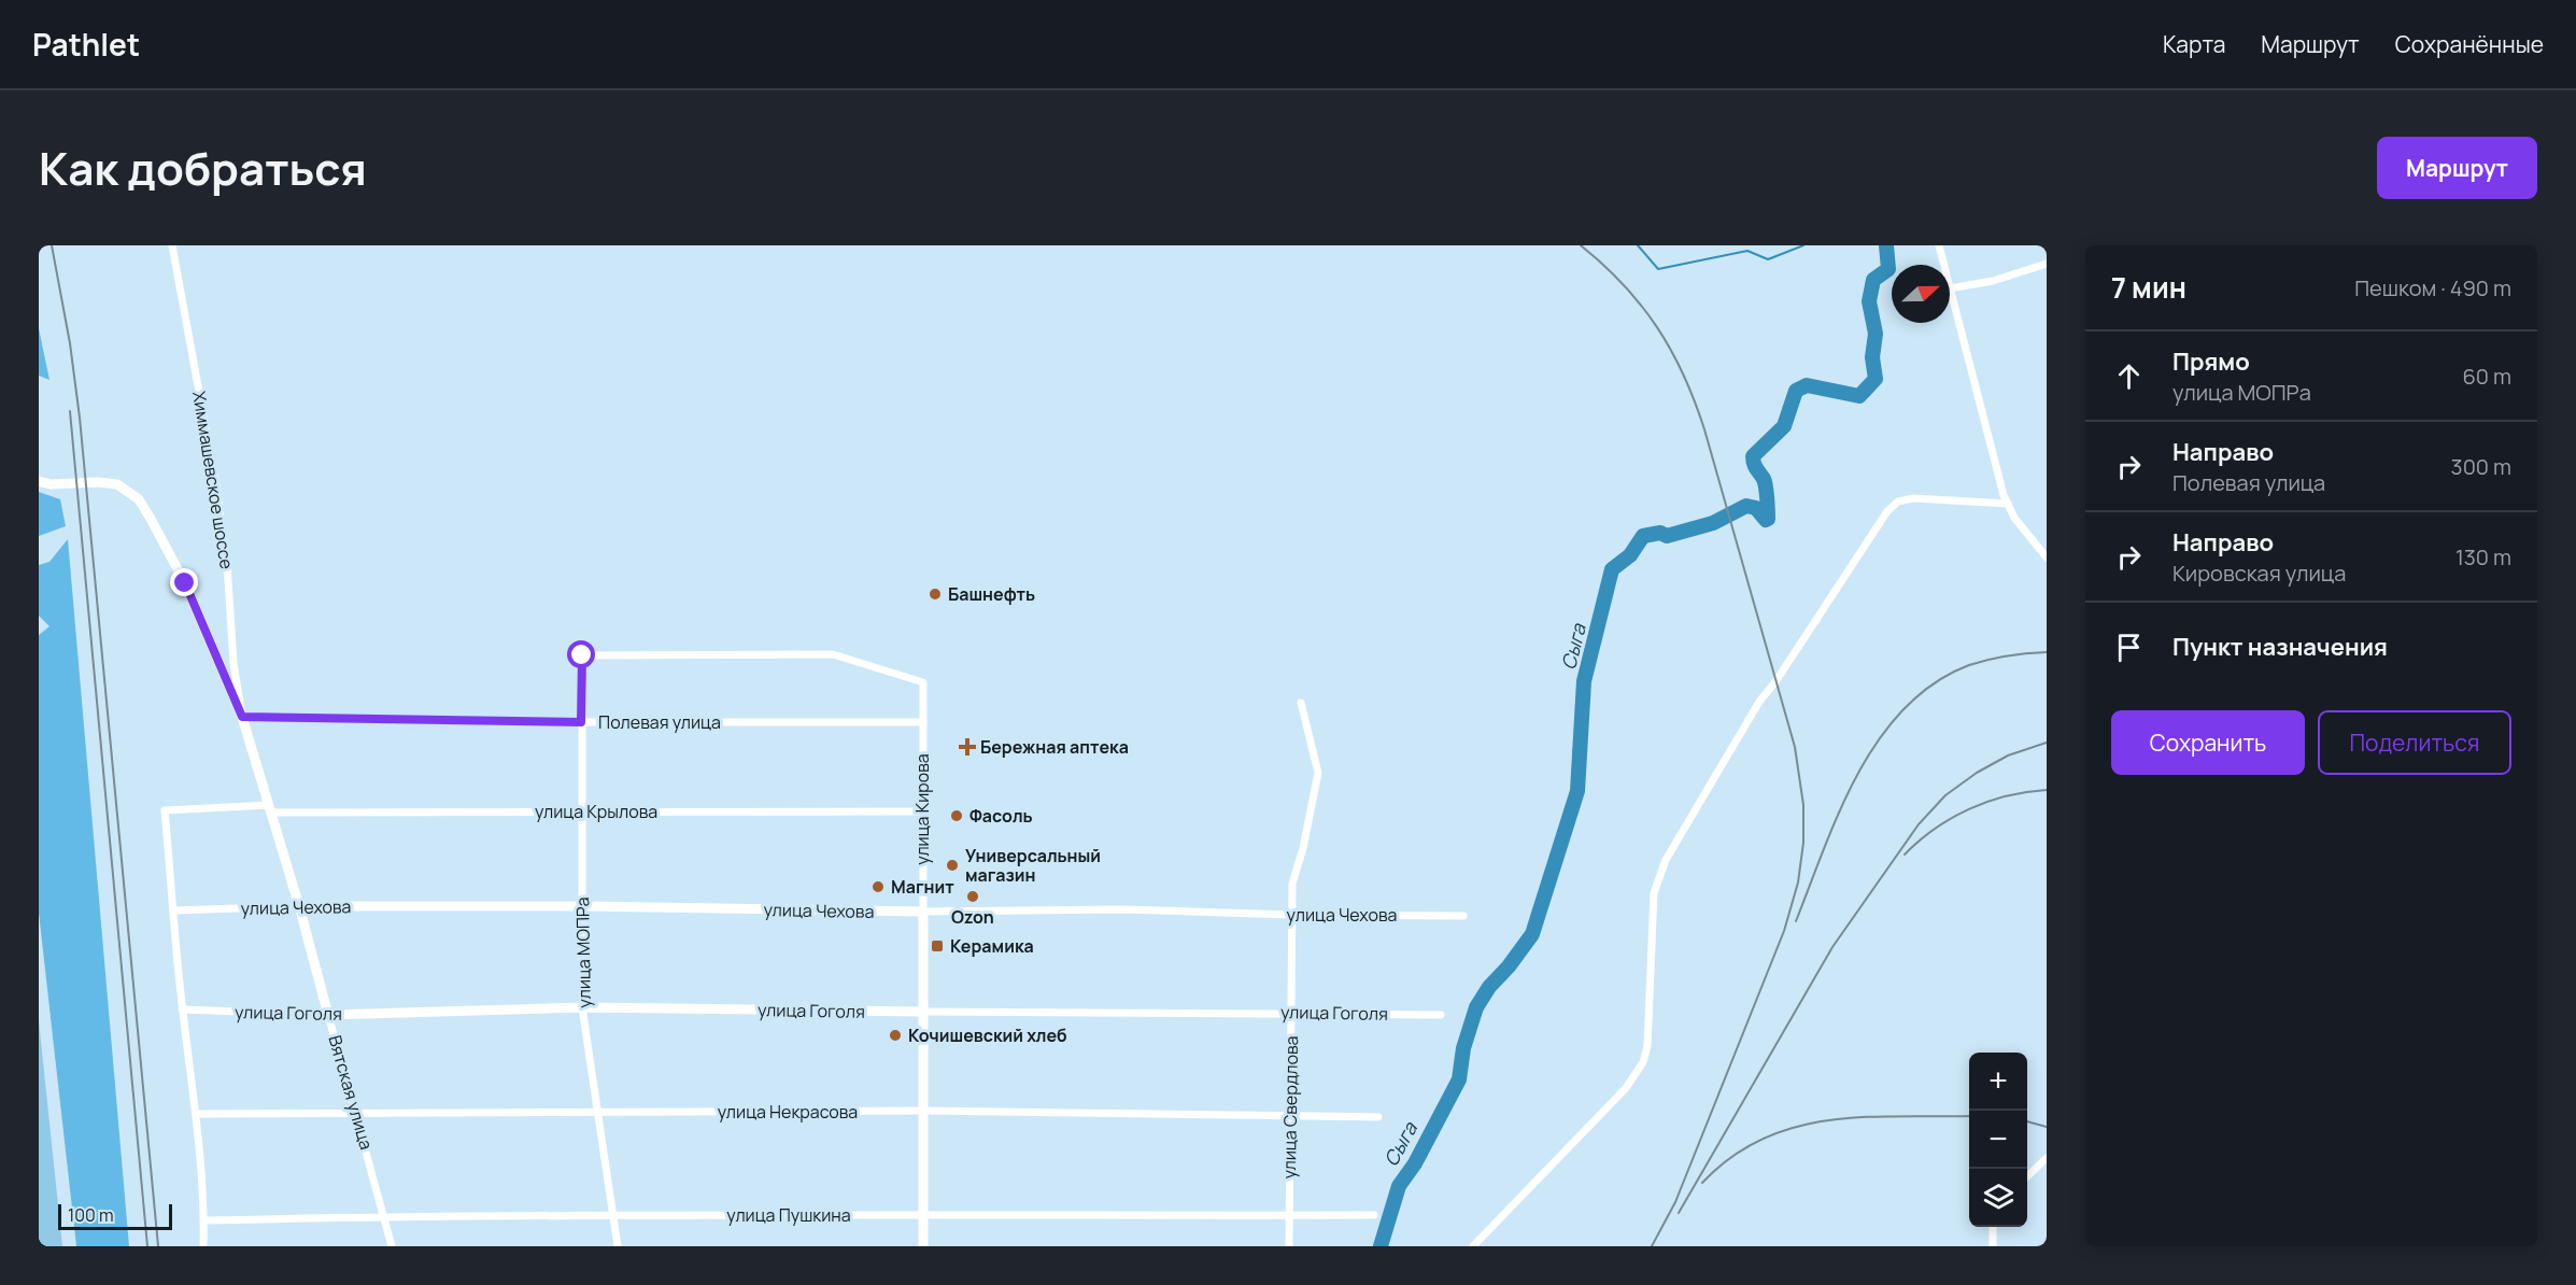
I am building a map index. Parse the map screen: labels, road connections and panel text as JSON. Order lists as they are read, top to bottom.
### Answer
{
  "streets": {
    "main road": [
      "улица Кирова",
      "улица Чехова",
      "улица Гоголя",
      "Вятская улица"
    ],
    "street": [
      "Химмашевское шоссе",
      "Полевая улица",
      "улица Крылова",
      "улица МОПРа",
      "улица Свердлова",
      "улица Некрасова",
      "улица Пушкина"
    ]
  },
  "crossings": [
    ["Химмашевское шоссе", "Полевая улица"],
    ["Химмашевское шоссе", "Вятская улица"],
    ["Полевая улица", "улица Кирова"],
    ["Полевая улица", "улица МОПРа"],
    ["Полевая улица", "Вятская улица"],
    ["улица Кирова", "улица Крылова"],
    ["улица Кирова", "улица Чехова"],
    ["улица Кирова", "улица МОПРа"],
    ["улица Кирова", "улица Гоголя"],
    ["улица Кирова", "улица Некрасова"],
    ["улица Кирова", "улица Пушкина"],
    ["улица Крылова", "улица Чехова"],
    ["улица Крылова", "улица МОПРа"],
    ["улица Крылова", "Вятская улица"],
    ["улица Чехова", "улица МОПРа"],
    ["улица Чехова", "Вятская улица"],
    ["улица Чехова", "улица Свердлова"],
    ["улица МОПРа", "улица Гоголя"],
    ["улица МОПРа", "улица Некрасова"],
    ["улица МОПРа", "улица Пушкина"],
    ["улица Гоголя", "Вятская улица"],
    ["улица Гоголя", "улица Свердлова"],
    ["Вятская улица", "улица Некрасова"],
    ["Вятская улица", "улица Пушкина"],
    ["улица Свердлова", "улица Некрасова"],
    ["улица Свердлова", "улица Пушкина"]
  ],
  "water": ["Сыга"],
  "places": {
    "other": [
      "Башнефть",
      "Фасоль",
      "Универсальный магазин",
      "Магнит",
      "Ozon",
      "Кочишевский хлеб"
    ],
    "health": ["Бережная аптека"],
    "transit": ["Керамика"]
  },
  "scale_bar": "100 m",
  "north": "right",
  "page": {
    "header": "Pathlet",
    "nav": ["Карта", "Маршрут", "Сохранённые"],
    "title": "Как добраться",
    "buttons": [
      "Маршрут",
      ["Сохранить", "Поделиться"]
    ],
    "heading": ["7 мин", "Пешком · 490 m"],
    "list": [
      ["Прямо", "улица МОПРа", "60 m"],
      ["Направо", "Полевая улица", "300 m"],
      ["Направо", "Кировская улица", "130 m"],
      "Пункт назначения"
    ],
    "map_buttons": ["+", "−"],
    "scale": "100 m"
  }
}
